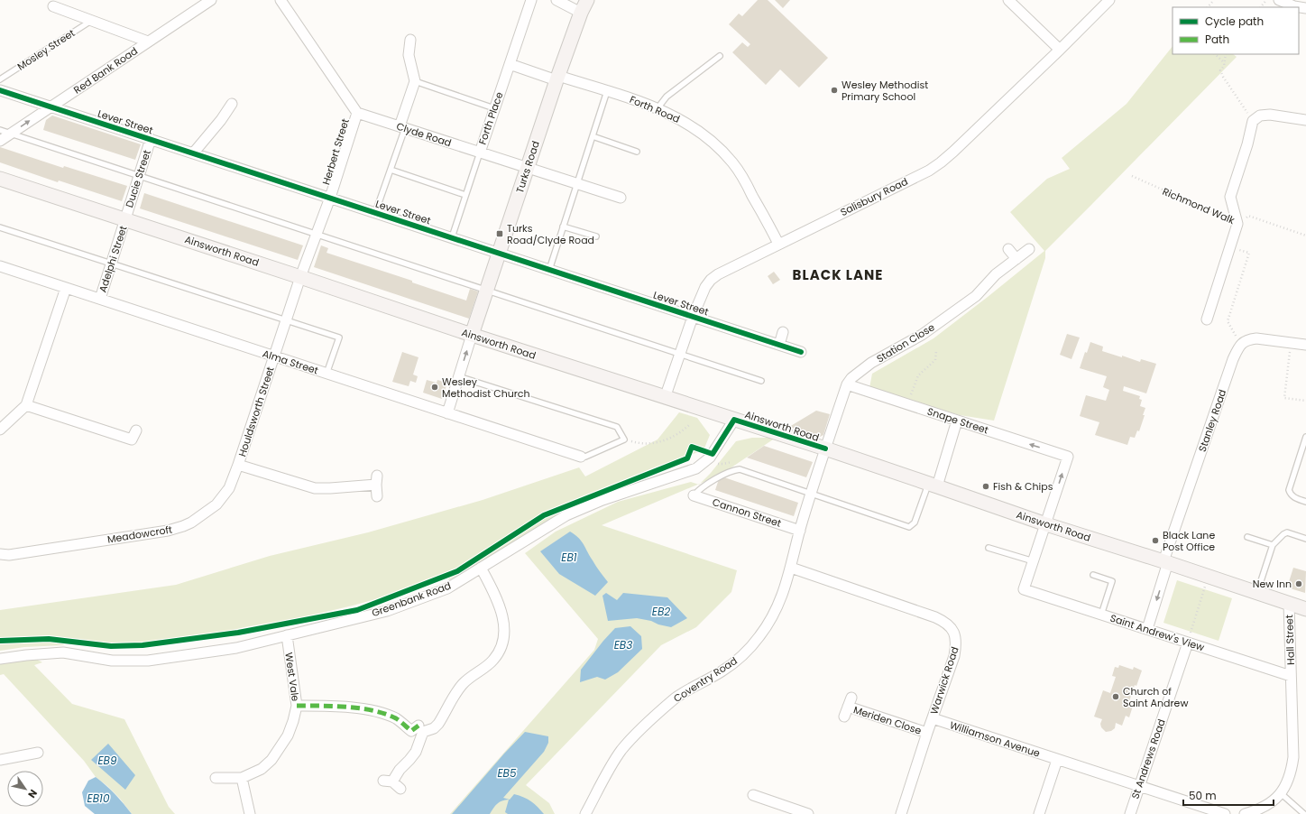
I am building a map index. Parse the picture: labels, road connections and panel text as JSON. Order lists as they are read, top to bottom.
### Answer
{
  "streets": {
    "main road": ["Turks Road", "Ainsworth Road"],
    "street": [
      "Mosley Street",
      "Red Bank Road",
      "Forth Road",
      "Forth Place",
      "Lever Street",
      "Clyde Road",
      "Herbert Street",
      "Ducie Street",
      "Salisbury Road",
      "Adelphi Street",
      "Station Close",
      "Alma Street",
      "Houldsworth Street",
      "Snape Street",
      "Stanley Road",
      "Cannon Street",
      "Meadowcroft",
      "Greenbank Road",
      "Saint Andrew's View",
      "Hall Street",
      "West Vale",
      "Coventry Road",
      "Warwick Road",
      "Meriden Close",
      "Williamson Avenue",
      "St Andrews Road"
    ],
    "path": ["Richmond Walk"]
  },
  "crossings": [
    ["Mosley Street", "Red Bank Road"],
    ["Red Bank Road", "Lever Street"],
    ["Forth Road", "Forth Place"],
    ["Forth Road", "Turks Road"],
    ["Forth Road", "Salisbury Road"],
    ["Forth Place", "Lever Street"],
    ["Forth Place", "Clyde Road"],
    ["Lever Street", "Herbert Street"],
    ["Lever Street", "Turks Road"],
    ["Lever Street", "Ducie Street"],
    ["Lever Street", "Salisbury Road"],
    ["Clyde Road", "Herbert Street"],
    ["Clyde Road", "Turks Road"],
    ["Herbert Street", "Ainsworth Road"],
    ["Herbert Street", "Houldsworth Street"],
    ["Turks Road", "Ainsworth Road"],
    ["Ducie Street", "Ainsworth Road"],
    ["Ducie Street", "Adelphi Street"],
    ["Salisbury Road", "Ainsworth Road"],
    ["Ainsworth Road", "Adelphi Street"],
    ["Ainsworth Road", "Station Close"],
    ["Ainsworth Road", "Houldsworth Street"],
    ["Ainsworth Road", "Snape Street"],
    ["Ainsworth Road", "Stanley Road"],
    ["Ainsworth Road", "Greenbank Road"],
    ["Ainsworth Road", "Hall Street"],
    ["Ainsworth Road", "Coventry Road"],
    ["Adelphi Street", "Alma Street"],
    ["Station Close", "Snape Street"],
    ["Station Close", "Coventry Road"],
    ["Alma Street", "Houldsworth Street"],
    ["Houldsworth Street", "Meadowcroft"],
    ["Stanley Road", "Saint Andrew's View"],
    ["Cannon Street", "Coventry Road"],
    ["Greenbank Road", "West Vale"],
    ["Saint Andrew's View", "Hall Street"],
    ["Saint Andrew's View", "St Andrews Road"],
    ["Coventry Road", "Warwick Road"],
    ["Warwick Road", "Meriden Close"],
    ["Warwick Road", "Williamson Avenue"],
    ["Williamson Avenue", "St Andrews Road"]
  ],
  "districts": ["BLACK LANE"],
  "water": [
    "EB1",
    "EB2",
    "EB3",
    "EB9",
    "EB5",
    "EB10"
  ],
  "places": {
    "other": [
      "Wesley Methodist Primary School",
      "Wesley Methodist Church",
      "Fish & Chips",
      "Black Lane Post Office",
      "New Inn",
      "Church of Saint Andrew"
    ],
    "transit": ["Turks Road/Clyde Road"]
  },
  "legend": ["Cycle path", "Path"],
  "scale_bar": "50 m",
  "north": "bottom right"
}
